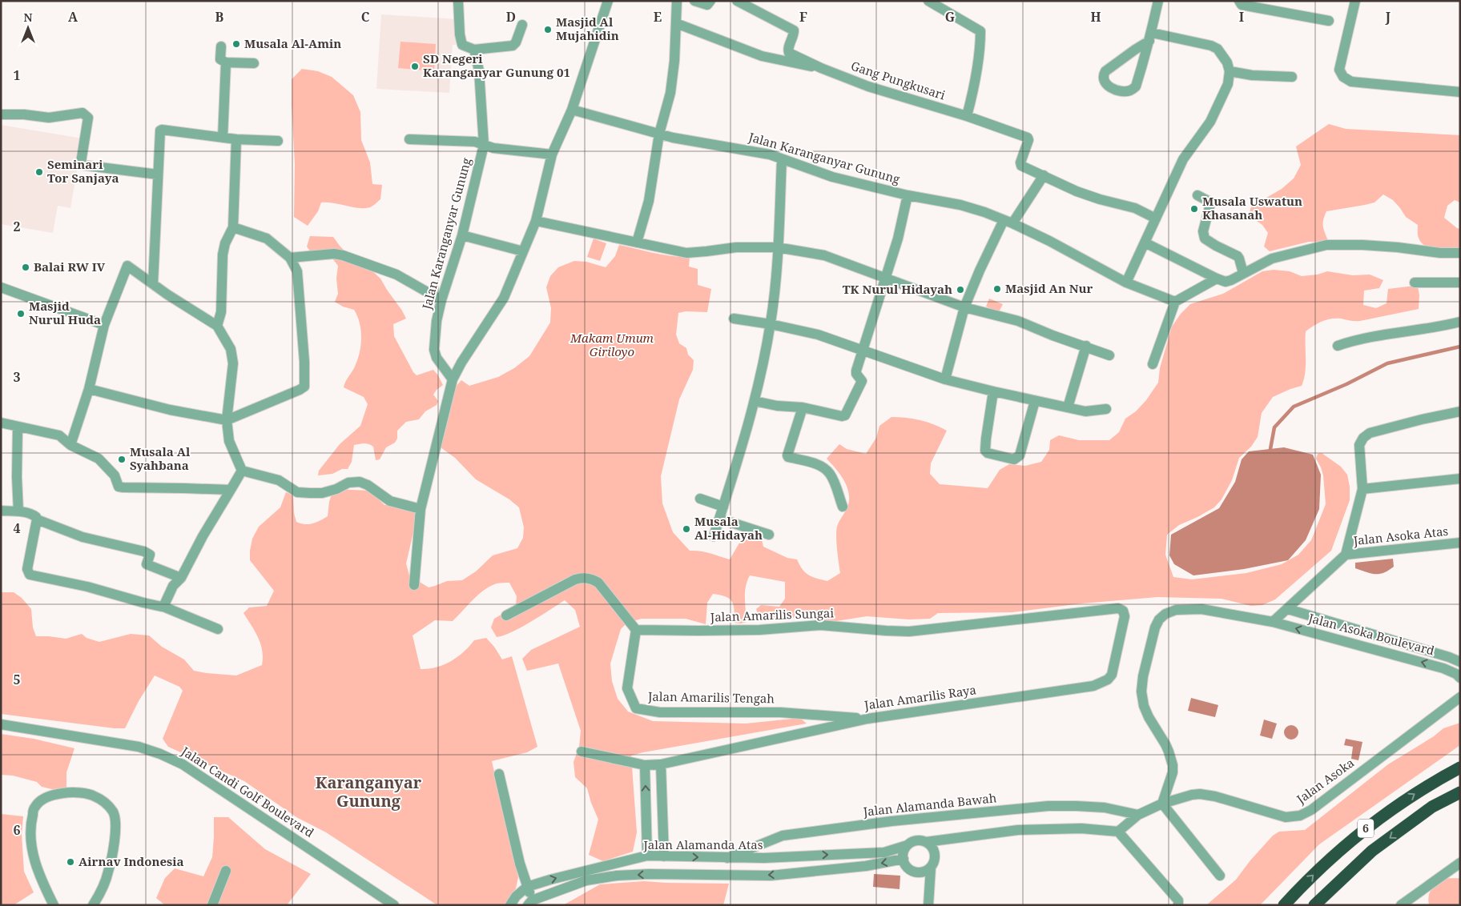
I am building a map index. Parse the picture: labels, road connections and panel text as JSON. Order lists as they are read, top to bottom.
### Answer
{
  "streets": {
    "highway": ["6"],
    "street": [
      "Gang Pungkusari",
      "Jalan Karanganyar Gunung",
      "Jalan Asoka Atas",
      "Jalan Amarilis Sungai",
      "Jalan Asoka Boulevard",
      "Jalan Amarilis Tengah",
      "Jalan Amarilis Raya",
      "Jalan Asoka",
      "Jalan Candi Golf Boulevard",
      "Jalan Alamanda Bawah",
      "Jalan Alamanda Atas"
    ]
  },
  "crossings": [
    ["Jalan Amarilis Sungai", "Jalan Amarilis Tengah"],
    ["Jalan Amarilis Sungai", "Jalan Amarilis Raya"],
    ["Jalan Amarilis Tengah", "Jalan Amarilis Raya"],
    ["Jalan Alamanda Bawah", "Jalan Alamanda Atas"]
  ],
  "districts": ["Karanganyar Gunung"],
  "parks": ["Makam Umum Giriloyo"],
  "places": [
    "Masjid Al Mujahidin",
    "Musala Al-Amin",
    "SD Negeri Karanganyar Gunung 01",
    "Seminari Tor Sanjaya",
    "Musala Uswatun Khasanah",
    "Balai RW IV",
    "Masjid An Nur",
    "TK Nurul Hidayah",
    "Masjid Nurul Huda",
    "Musala Al Syahbana",
    "Musala Al-Hidayah",
    "Airnav Indonesia"
  ],
  "north": "top",
  "grid": {
    "columns": [
      "A",
      "B",
      "C",
      "D",
      "E",
      "F",
      "G",
      "H",
      "I",
      "J"
    ],
    "rows": [
      "1",
      "2",
      "3",
      "4",
      "5",
      "6"
    ]
  }
}
